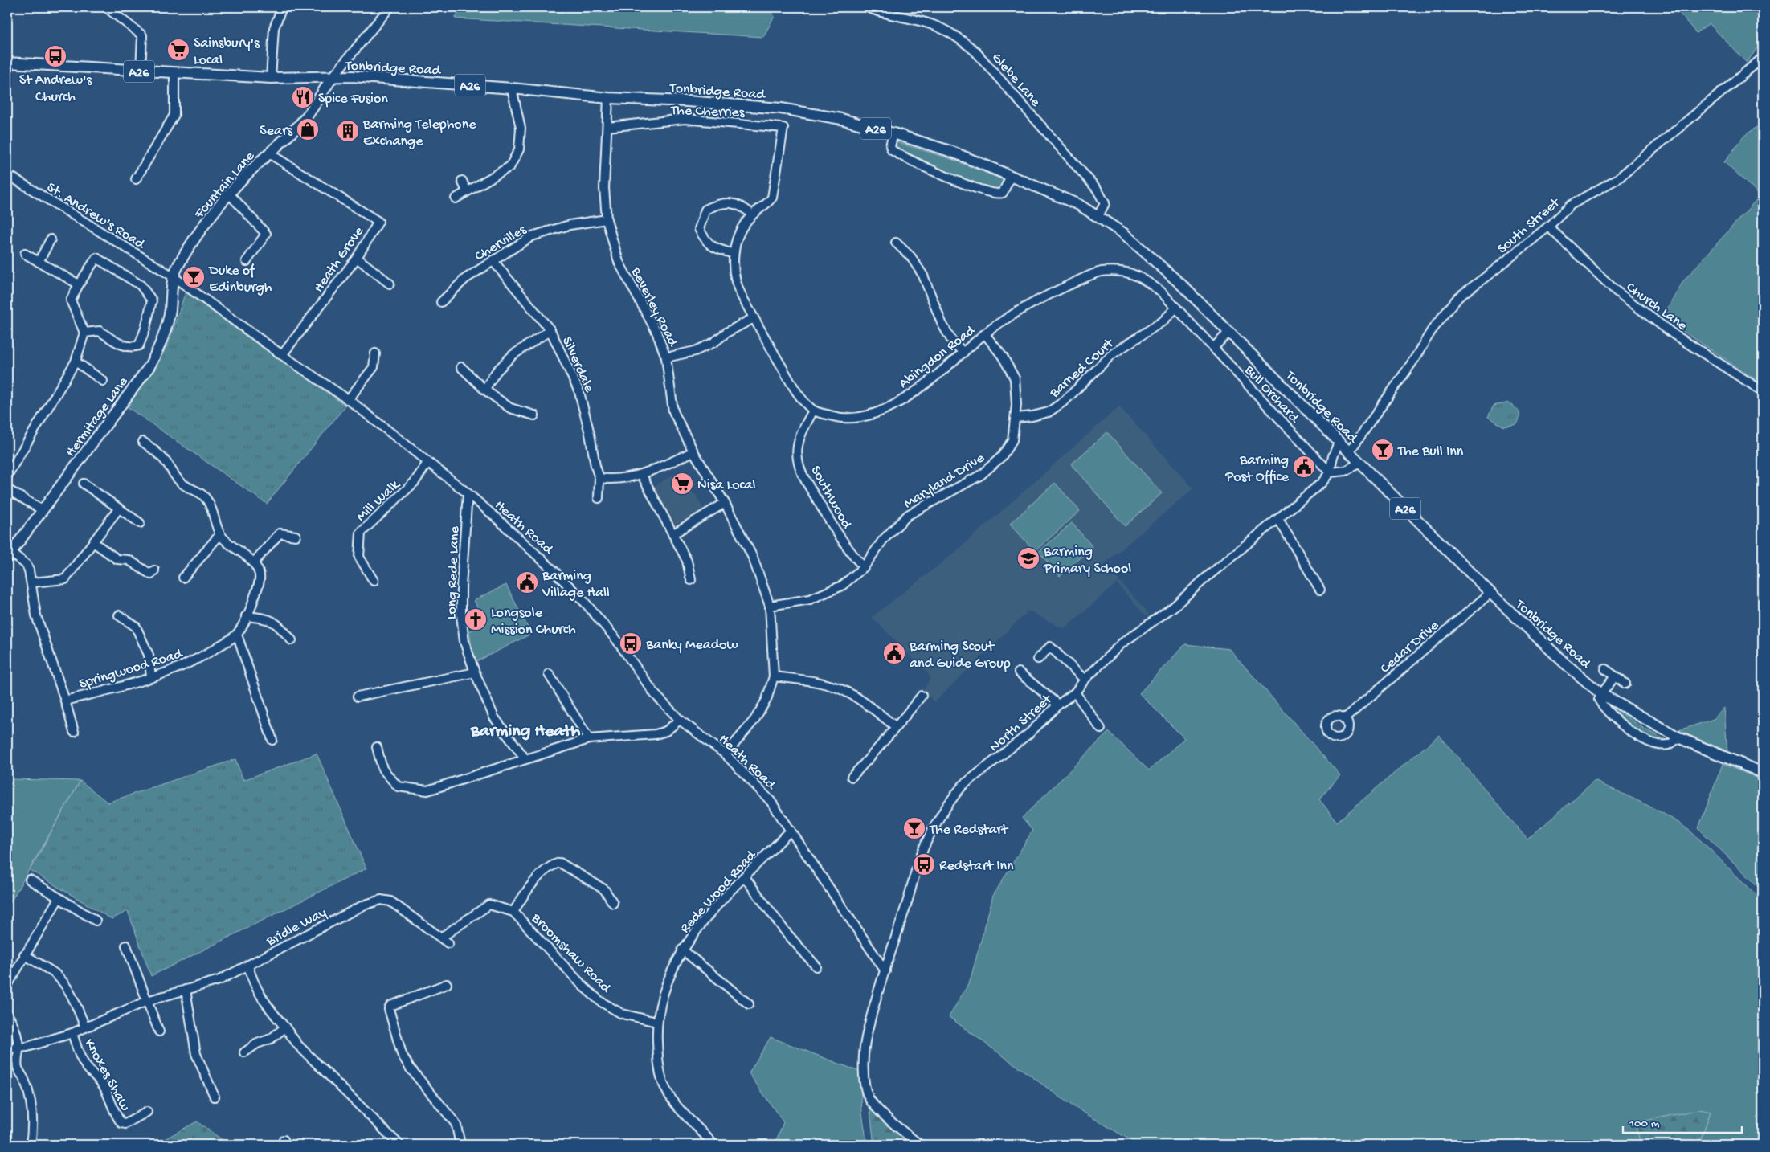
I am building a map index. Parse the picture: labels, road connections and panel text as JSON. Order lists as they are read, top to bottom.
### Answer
{
  "streets": {
    "main road": [
      "Tonbridge Road",
      "A26",
      "Fountain Lane",
      "Hermitage Lane"
    ],
    "street": [
      "Glebe Lane",
      "The Cherries",
      "St. Andrew's Road",
      "South Street",
      "Chervilles",
      "Heath Grove",
      "Church Lane",
      "Beverley Road",
      "Abingdon Road",
      "Silverdale",
      "Barned Court",
      "Bull Orchard",
      "Maryland Drive",
      "Southwood",
      "Mill Walk",
      "Heath Road",
      "Long Rede Lane",
      "Cedar Drive",
      "Springwood Road",
      "North Street",
      "Rede Wood Road",
      "Bridle Way",
      "Broomshaw Road",
      "Knoxes Shaw"
    ]
  },
  "crossings": [
    ["Tonbridge Road", "Glebe Lane"],
    ["Tonbridge Road", "Fountain Lane"],
    ["Tonbridge Road", "South Street"],
    ["Tonbridge Road", "Beverley Road"],
    ["Tonbridge Road", "Cedar Drive"],
    ["Tonbridge Road", "North Street"],
    ["The Cherries", "Beverley Road"],
    ["Fountain Lane", "St. Andrew's Road"],
    ["Fountain Lane", "Heath Grove"],
    ["Fountain Lane", "Hermitage Lane"],
    ["Fountain Lane", "Heath Road"],
    ["St. Andrew's Road", "Hermitage Lane"],
    ["St. Andrew's Road", "Heath Road"],
    ["South Street", "Church Lane"],
    ["Chervilles", "Beverley Road"],
    ["Chervilles", "Silverdale"],
    ["Heath Grove", "Heath Road"],
    ["Beverley Road", "Maryland Drive"],
    ["Beverley Road", "Heath Road"],
    ["Abingdon Road", "Barned Court"],
    ["Abingdon Road", "Bull Orchard"],
    ["Abingdon Road", "Maryland Drive"],
    ["Abingdon Road", "Southwood"],
    ["Barned Court", "Maryland Drive"],
    ["Bull Orchard", "North Street"],
    ["Hermitage Lane", "Heath Road"],
    ["Maryland Drive", "Southwood"],
    ["Mill Walk", "Heath Road"],
    ["Heath Road", "Long Rede Lane"],
    ["Heath Road", "North Street"],
    ["Heath Road", "Rede Wood Road"],
    ["Rede Wood Road", "Broomshaw Road"],
    ["Bridle Way", "Broomshaw Road"],
    ["Bridle Way", "Knoxes Shaw"]
  ],
  "districts": ["Barming Heath"],
  "places": {
    "supermarket": ["Sainsbury's Local", "Nisa Local"],
    "bus stop": ["St Andrew's Church", "Banky Meadow", "Redstart Inn"],
    "restaurant": ["Spice Fusion"],
    "shop": ["Sears"],
    "building": ["Barming Telephone Exchange"],
    "bar": ["Duke of Edinburgh", "The Bull Inn", "The Redstart"],
    "public building": ["Barming Post Office", "Barming Village Hall", "Barming Scout and Guide Group"],
    "school or university": ["Barming Primary School"],
    "church": ["Longsole Mission Church"]
  },
  "scale_bar": "100 m"
}
